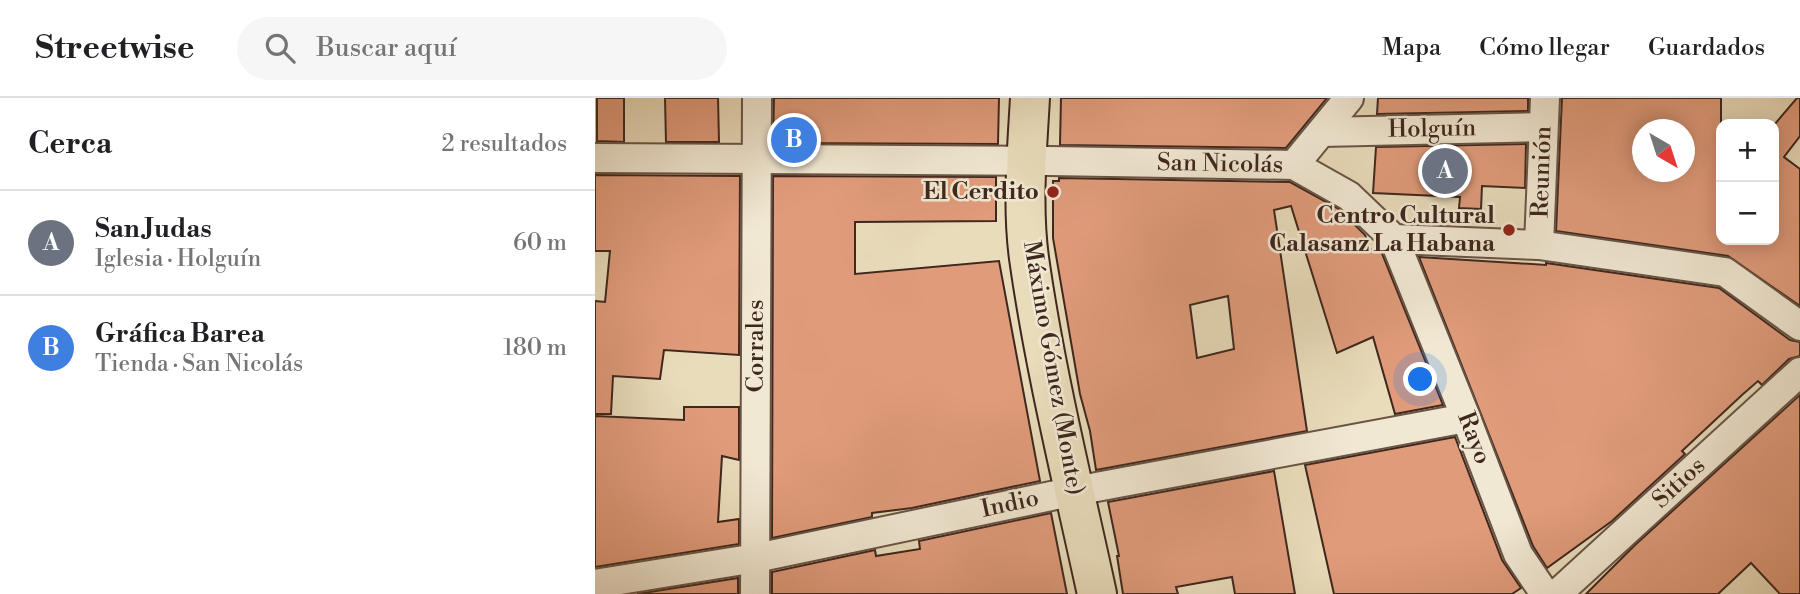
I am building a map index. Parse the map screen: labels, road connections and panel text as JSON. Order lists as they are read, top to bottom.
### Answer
{
  "streets": {
    "main road": ["Máximo Gómez (Monte)"],
    "street": [
      "Holguín",
      "San Nicolás",
      "Reunión",
      "Corrales",
      "Rayo",
      "Sitios",
      "Indio"
    ]
  },
  "crossings": [
    ["Holguín", "Reunión"],
    ["San Nicolás", "Corrales"],
    ["San Nicolás", "Máximo Gómez (Monte)"],
    ["San Nicolás", "Rayo"],
    ["Corrales", "Indio"],
    ["Máximo Gómez (Monte)", "Indio"],
    ["Rayo", "Indio"]
  ],
  "places": ["El Cerdito", "Centro Cultural Calasanz La Habana"],
  "north": "bottom right",
  "page": {
    "header": "Streetwise",
    "search": "Buscar aquí",
    "nav": ["Mapa", "Cómo llegar", "Guardados"],
    "heading": ["Cerca", "2 resultados"],
    "pins": ["B", "A"],
    "map_buttons": ["+", "−"],
    "list": [
      {
        "mark": "A",
        "name": "San Judas",
        "note": "Iglesia · Holguín",
        "value": "60 m"
      },
      {
        "mark": "B",
        "name": "Gráfica Barea",
        "note": "Tienda · San Nicolás",
        "value": "180 m"
      }
    ]
  }
}
